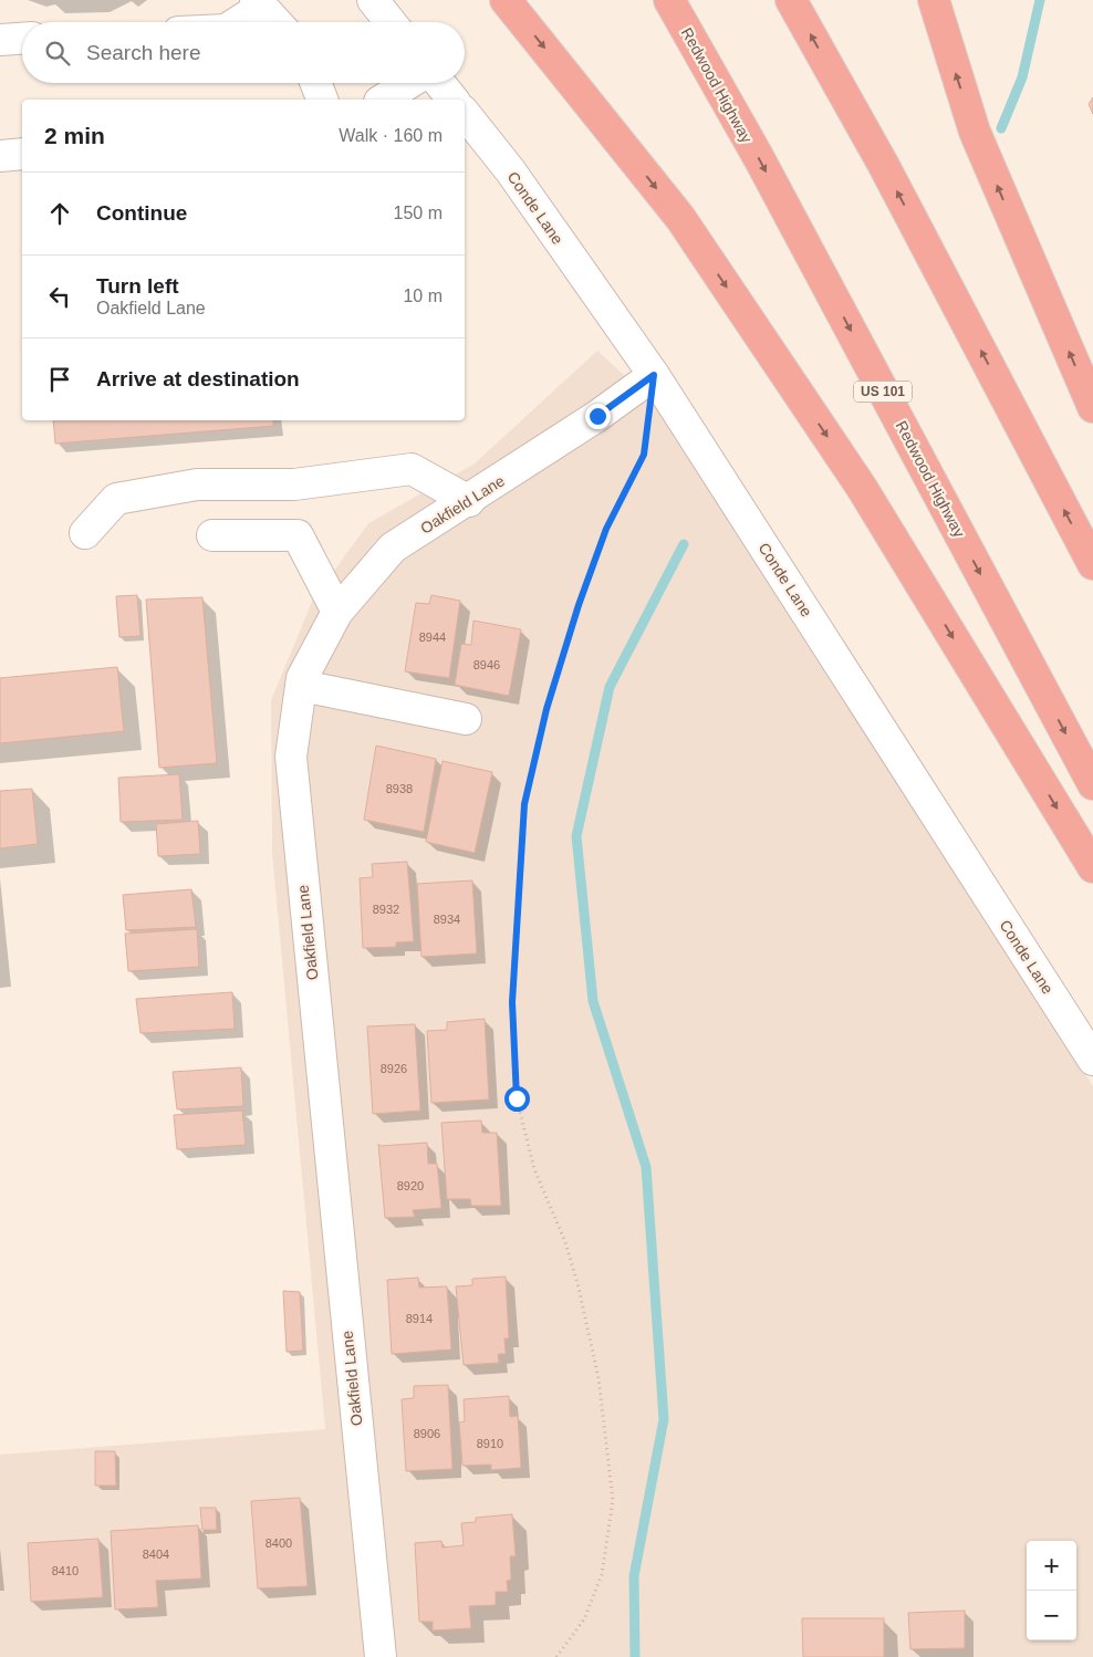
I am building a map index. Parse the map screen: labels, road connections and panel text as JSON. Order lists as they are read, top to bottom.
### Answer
{
  "streets": {
    "highway": ["Redwood Highway", "US 101"],
    "street": ["Conde Lane", "Oakfield Lane"]
  },
  "crossings": [
    ["Conde Lane", "Oakfield Lane"]
  ],
  "house_numbers": [
    "8944",
    "8946",
    "8938",
    "8932",
    "8934",
    "8926",
    "8920",
    "8914",
    "8906",
    "8910",
    "8400",
    "8404",
    "8410"
  ],
  "page": {
    "search": "Search here",
    "heading": ["2 min", "Walk · 160 m"],
    "list": [
      ["Continue", "150 m"],
      ["Turn left", "Oakfield Lane", "10 m"],
      "Arrive at destination"
    ],
    "map_buttons": ["+", "−"]
  }
}
